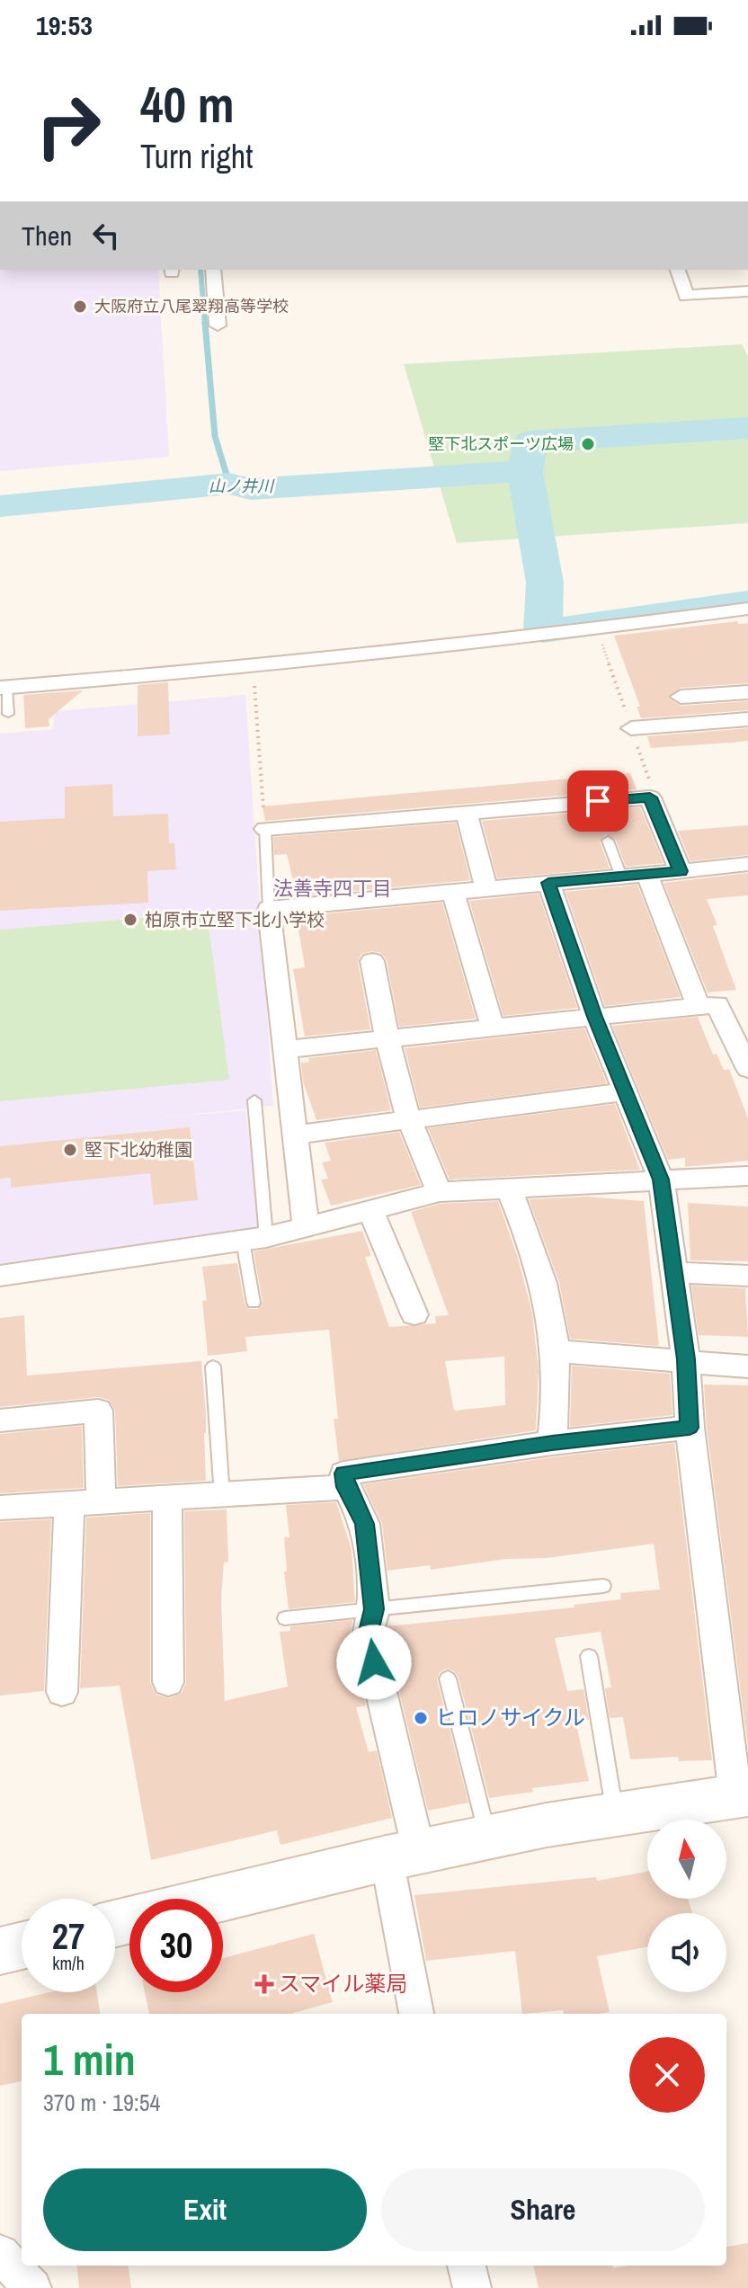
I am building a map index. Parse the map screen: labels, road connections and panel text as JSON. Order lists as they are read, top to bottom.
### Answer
{
  "districts": ["法善寺四丁目"],
  "water": ["山ノ井川"],
  "places": {
    "other": [
      "大阪府立八尾翠翔高等学校",
      "堅下北スポーツ広場",
      "柏原市立堅下北小学校",
      "堅下北幼稚園",
      "ヒロノサイクル"
    ],
    "health": ["スマイル薬局"]
  },
  "north": "top",
  "page": {
    "status": "19:53",
    "turn": ["40 m", "Turn right"],
    "then": "Then",
    "speed": "27 km/h",
    "limit": "30",
    "heading": ["1 min", "370 m · 19:54"],
    "buttons": ["Exit", "Share"]
  }
}
